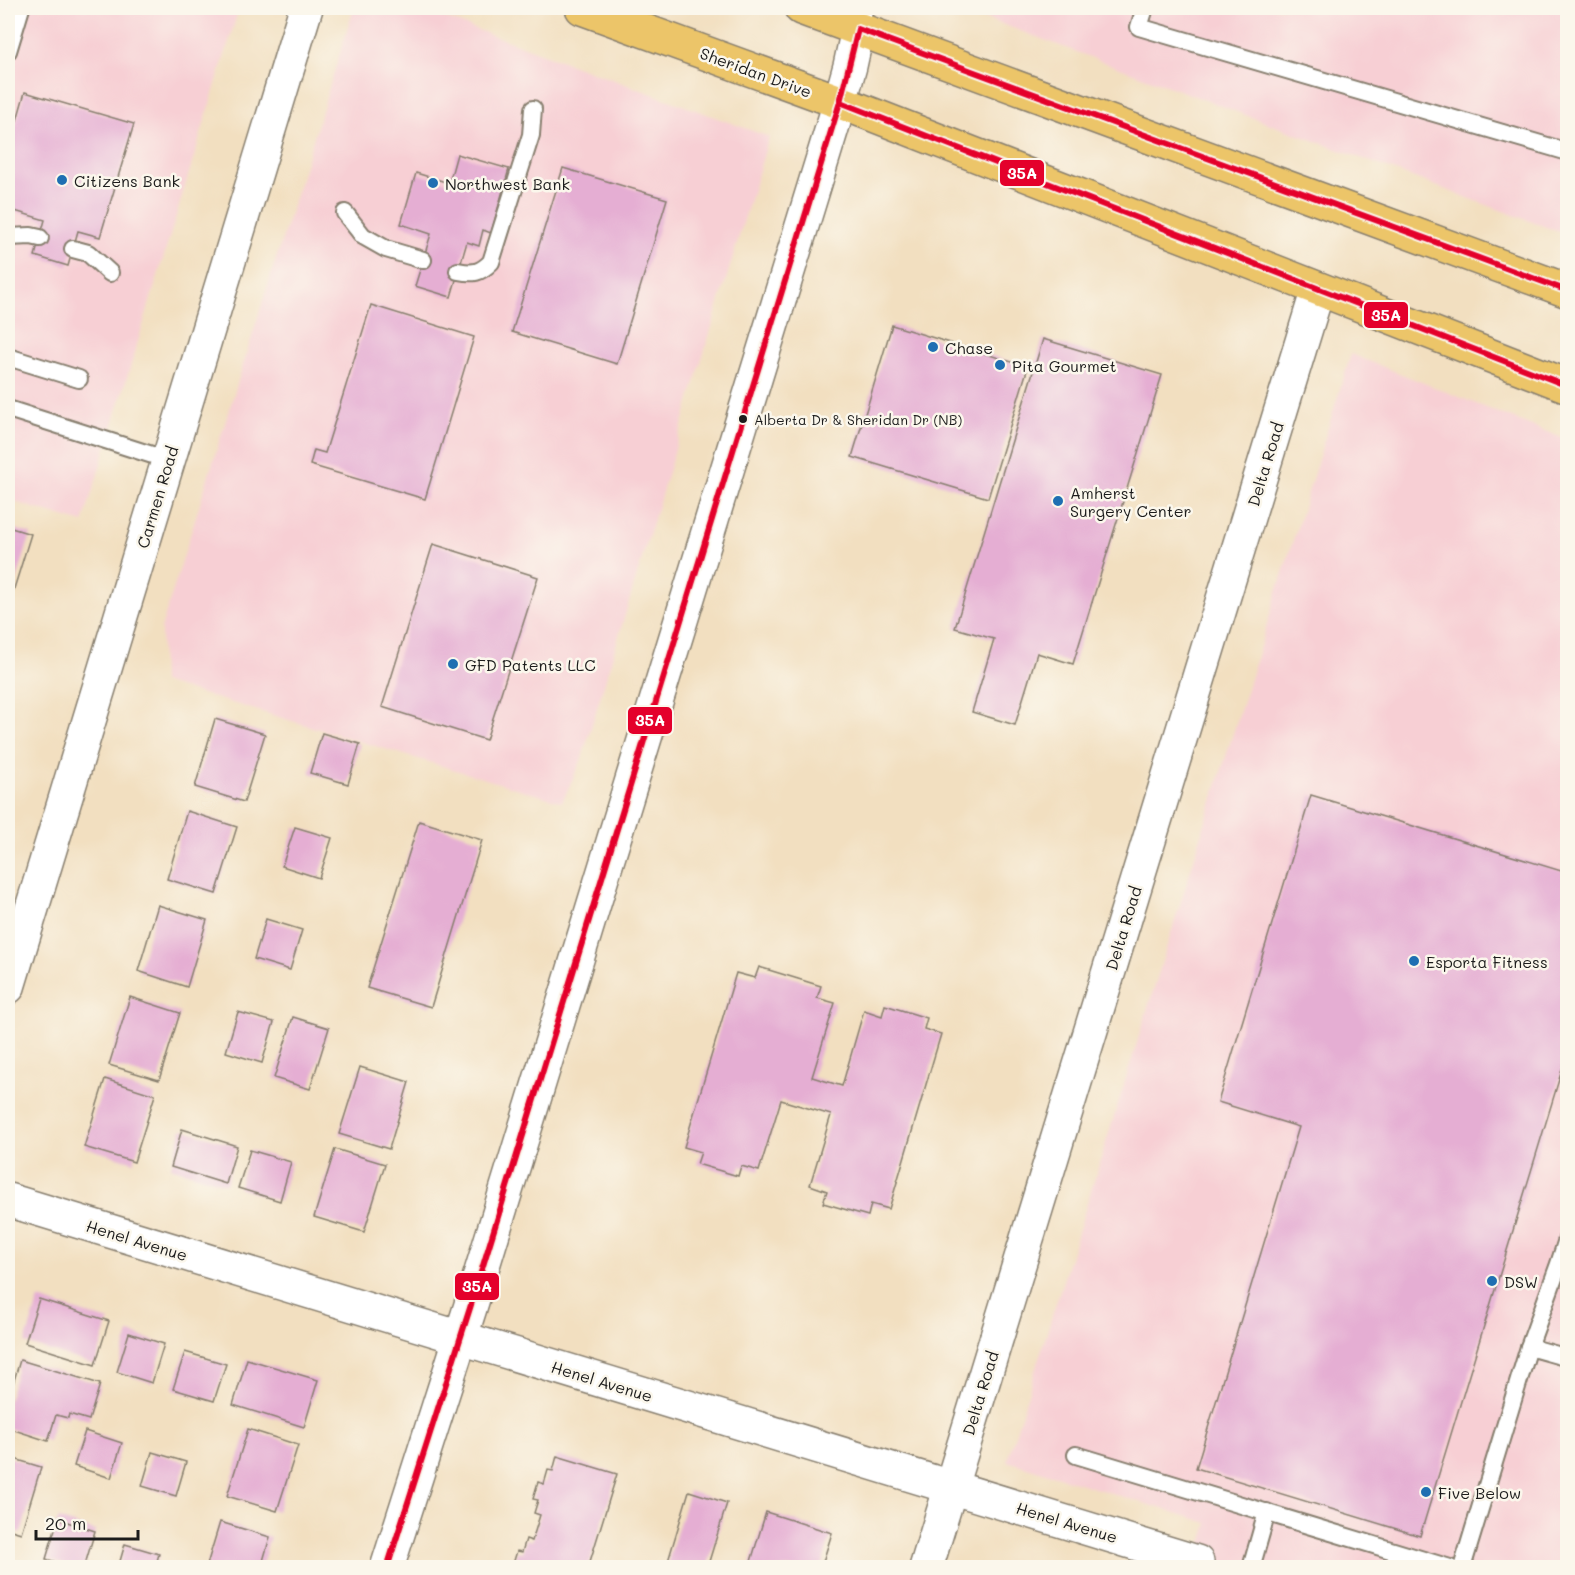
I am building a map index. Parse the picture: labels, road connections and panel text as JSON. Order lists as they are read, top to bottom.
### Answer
{
  "streets": {
    "main road": ["Sheridan Drive"],
    "street": ["Delta Road", "Carmen Road", "Henel Avenue"]
  },
  "crossings": [
    ["Sheridan Drive", "Delta Road"],
    ["Delta Road", "Henel Avenue"]
  ],
  "places": [
    "Citizens Bank",
    "Northwest Bank",
    "Chase",
    "Pita Gourmet",
    "Alberta Dr & Sheridan Dr (NB)",
    "Amherst Surgery Center",
    "GFD Patents LLC",
    "Esporta Fitness",
    "DSW",
    "Five Below"
  ],
  "lines": ["transit line 35A"],
  "scale_bar": "20 m"
}
